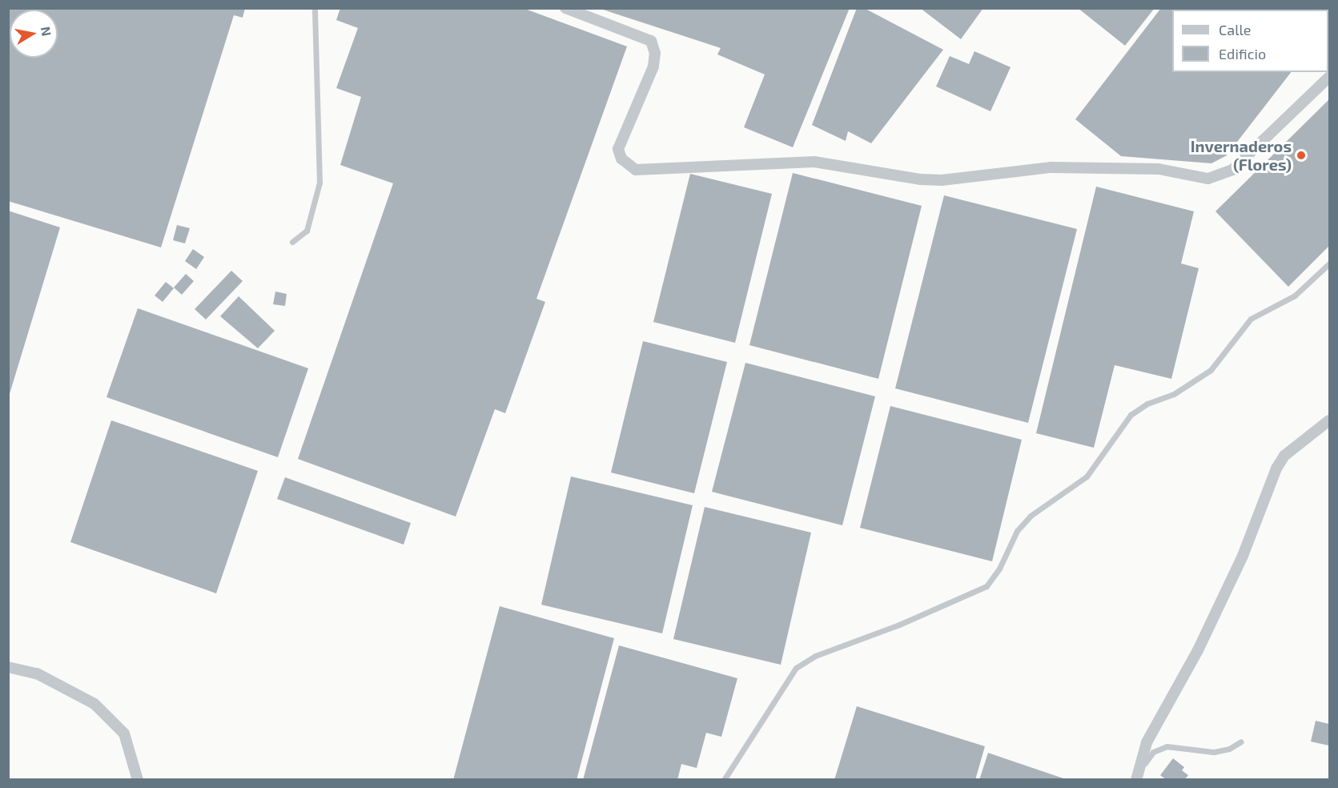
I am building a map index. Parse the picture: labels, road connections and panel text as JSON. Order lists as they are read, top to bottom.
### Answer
{
  "places": ["Invernaderos (Flores)"],
  "legend": ["Calle", "Edificio"],
  "north": "right"
}
